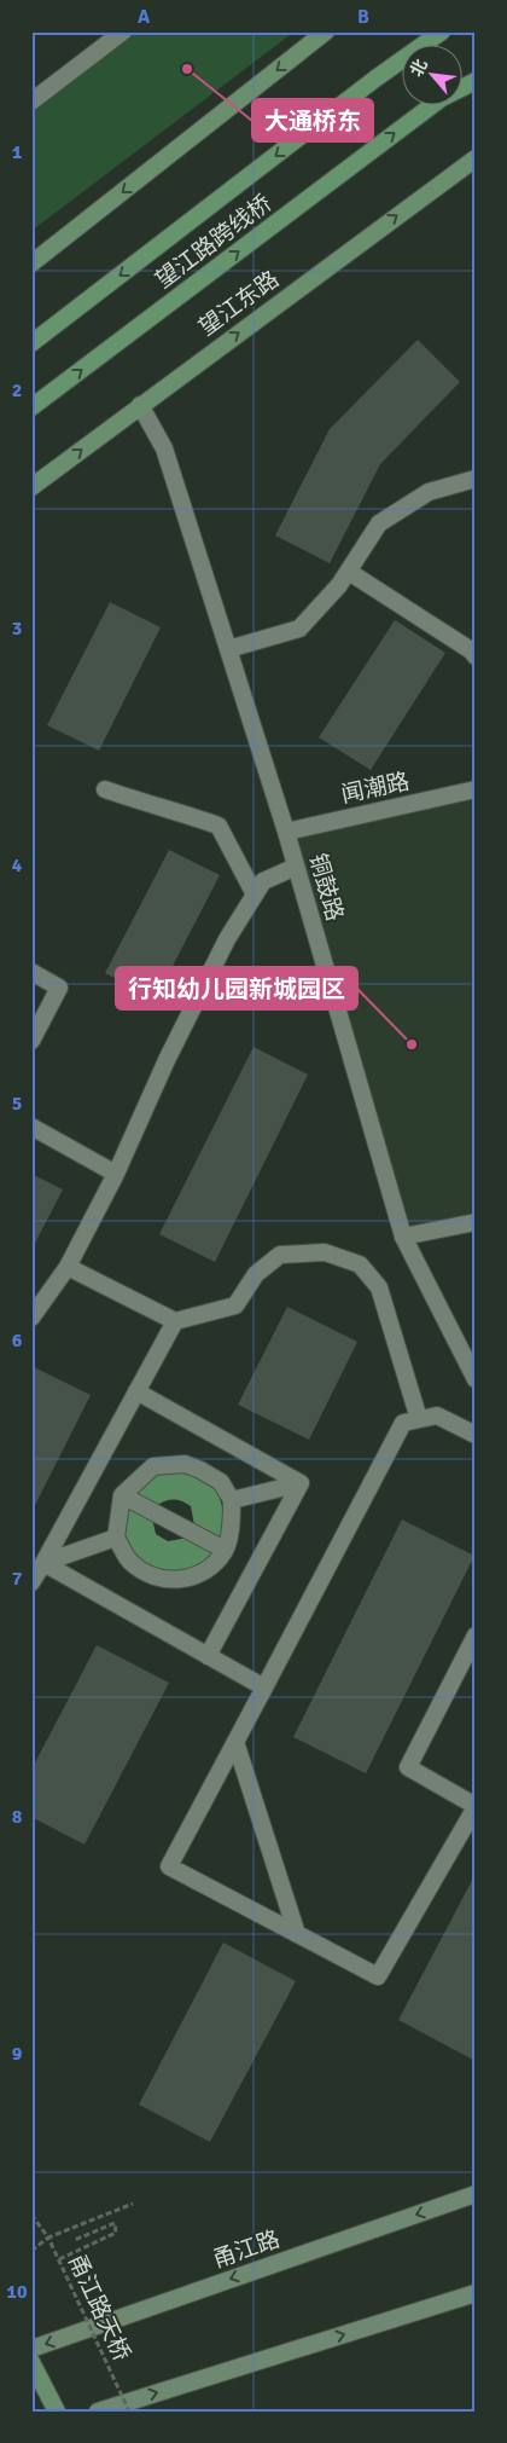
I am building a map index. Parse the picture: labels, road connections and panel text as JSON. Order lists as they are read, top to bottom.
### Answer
{
  "streets": {
    "highway": ["望江路跨线桥"],
    "main road": ["望江东路", "甬江路"],
    "street": ["闻潮路", "铜鼓路"],
    "path": ["甬江路天桥"]
  },
  "crossings": [
    ["望江东路", "铜鼓路"],
    ["闻潮路", "铜鼓路"]
  ],
  "one_way": ["望江东路"],
  "places": ["大通桥东", "行知幼儿园新城园区"],
  "north": "top left",
  "grid": {
    "columns": ["A", "B"],
    "rows": [
      "1",
      "2",
      "3",
      "4",
      "5",
      "6",
      "7",
      "8",
      "9",
      "10"
    ]
  }
}
